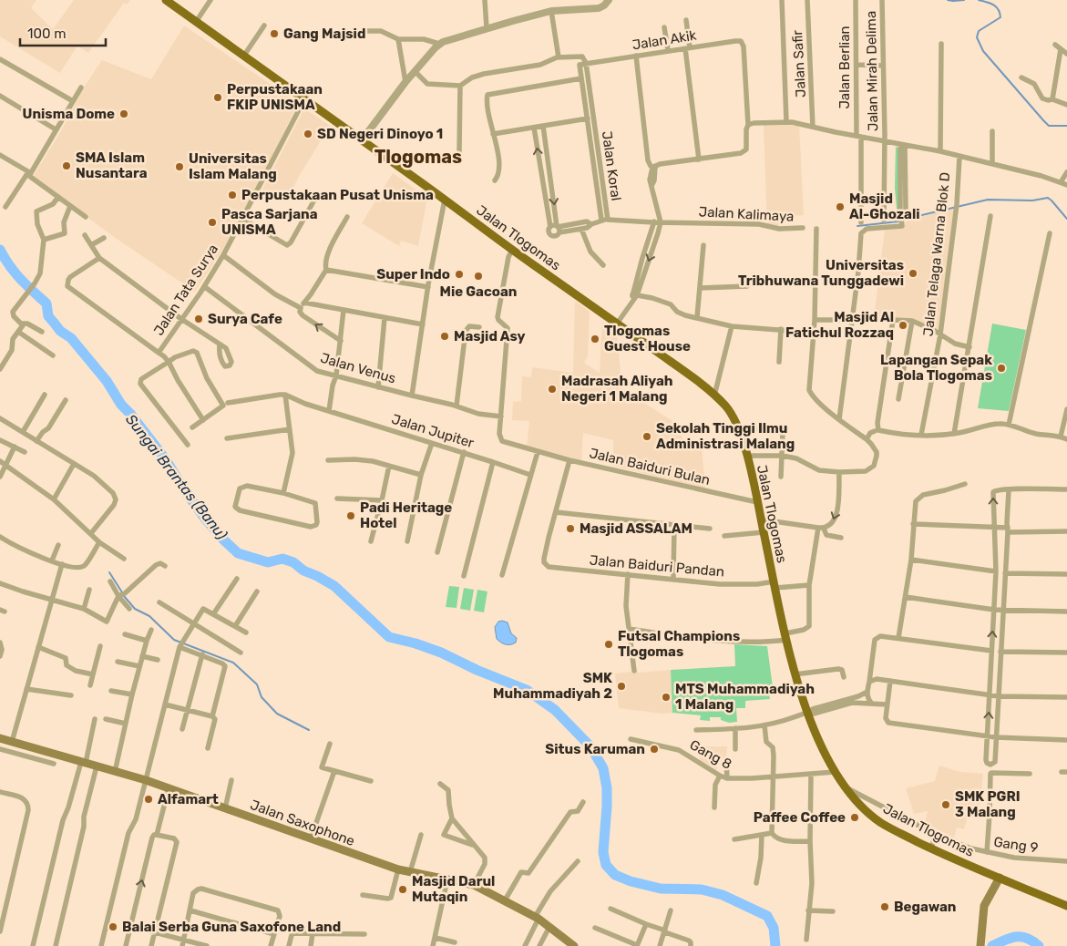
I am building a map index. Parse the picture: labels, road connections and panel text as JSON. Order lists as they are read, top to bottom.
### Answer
{
  "streets": {
    "main road": ["Jalan Tlogomas", "Jalan Saxophone"],
    "street": [
      "Jalan Akik",
      "Jalan Safir",
      "Jalan Berlian",
      "Jalan Mirah Delima",
      "Jalan Koral",
      "Jalan Kalimaya",
      "Jalan Telaga Warna Blok D",
      "Jalan Tata Surya",
      "Jalan Venus",
      "Jalan Jupiter",
      "Jalan Baiduri Bulan",
      "Jalan Baiduri Pandan",
      "Gang 8",
      "Gang 9"
    ]
  },
  "crossings": [
    ["Jalan Akik", "Jalan Koral"],
    ["Jalan Koral", "Jalan Kalimaya"],
    ["Jalan Tlogomas", "Jalan Tata Surya"],
    ["Jalan Tlogomas", "Jalan Baiduri Bulan"],
    ["Jalan Tlogomas", "Jalan Baiduri Pandan"],
    ["Jalan Tlogomas", "Gang 8"],
    ["Jalan Tlogomas", "Gang 9"],
    ["Jalan Tata Surya", "Jalan Venus"],
    ["Jalan Venus", "Jalan Baiduri Bulan"]
  ],
  "districts": ["Tlogomas"],
  "water": ["Sungai Brantas (Banu)"],
  "places": [
    "Gang Majsid",
    "Perpustakaan FKIP UNISMA",
    "Unisma Dome",
    "SD Negeri Dinoyo 1",
    "SMA Islam Nusantara",
    "Universitas Islam Malang",
    "Perpustakaan Pusat Unisma",
    "Masjid Al-Ghozali",
    "Pasca Sarjana UNISMA",
    "Universitas Tribhuwana Tunggadewi",
    "Super Indo",
    "Mie Gacoan",
    "Surya Cafe",
    "Masjid Al Fatichul Rozzaq",
    "Masjid Asy",
    "Tlogomas Guest House",
    "Lapangan Sepak Bola Tlogomas",
    "Madrasah Aliyah Negeri 1 Malang",
    "Sekolah Tinggi Ilmu Administrasi Malang",
    "Padi Heritage Hotel",
    "Masjid ASSALAM",
    "Futsal Champions Tlogomas",
    "SMK Muhammadiyah 2",
    "MTS Muhammadiyah 1 Malang",
    "Situs Karuman",
    "Alfamart",
    "SMK PGRI 3 Malang",
    "Paffee Coffee",
    "Masjid Darul Mutaqin",
    "Begawan",
    "Balai Serba Guna Saxofone Land"
  ],
  "scale_bar": "100 m"
}
